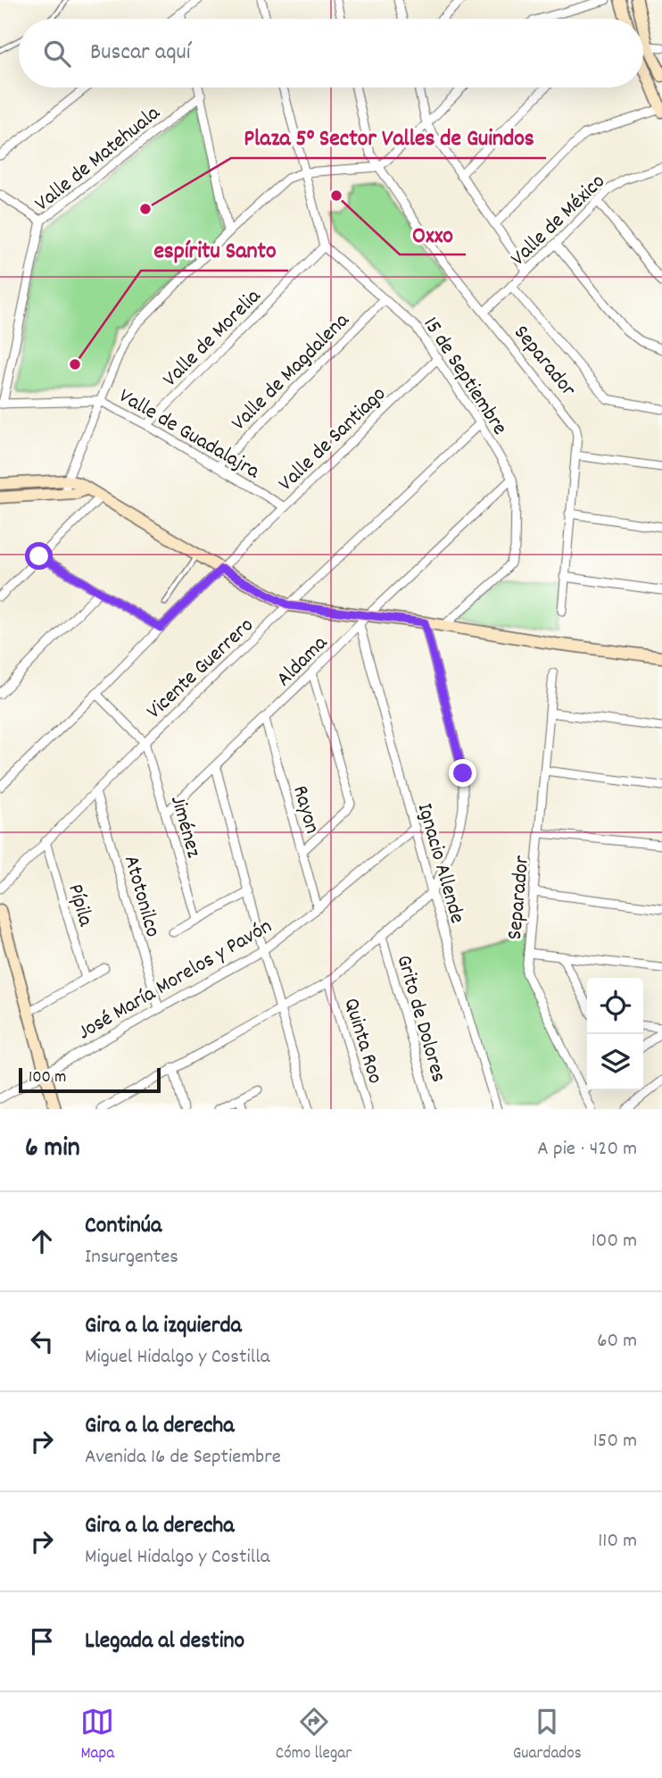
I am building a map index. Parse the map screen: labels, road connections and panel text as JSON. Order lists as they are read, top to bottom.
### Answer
{
  "streets": {
    "street": [
      "Valle de Matehuala",
      "Valle de México",
      "Valle de Morelia",
      "Separador",
      "Valle de Magdalena",
      "15 de Septiembre",
      "Valle de Guadalajra",
      "Valle de Santiago",
      "Aldama",
      "Vicente Guerrero",
      "Rayon",
      "Jiménez",
      "Ignacio Allende",
      "Atotonilco",
      "Pípila",
      "José María Morelos y Pavón",
      "Grito de Dolores",
      "Quinta Roo"
    ]
  },
  "crossings": [
    ["Valle de Matehuala", "Valle de Guadalajra"],
    ["Valle de México", "Separador"],
    ["Valle de Morelia", "15 de Septiembre"],
    ["Valle de Morelia", "Valle de Guadalajra"],
    ["Valle de Magdalena", "15 de Septiembre"],
    ["Valle de Magdalena", "Valle de Guadalajra"],
    ["15 de Septiembre", "Valle de Santiago"],
    ["15 de Septiembre", "Aldama"],
    ["15 de Septiembre", "Vicente Guerrero"],
    ["Valle de Guadalajra", "Valle de Santiago"],
    ["Aldama", "Rayon"],
    ["Aldama", "Jiménez"],
    ["Aldama", "Ignacio Allende"],
    ["Vicente Guerrero", "Jiménez"],
    ["Vicente Guerrero", "Atotonilco"],
    ["Vicente Guerrero", "Pípila"],
    ["Rayon", "José María Morelos y Pavón"],
    ["Ignacio Allende", "José María Morelos y Pavón"],
    ["Atotonilco", "José María Morelos y Pavón"]
  ],
  "places": ["Oxxo", "Plaza 5° Sector Valles de Guindos", "espíritu Santo"],
  "scale_bar": "100 m",
  "page": {
    "search": "Buscar aquí",
    "scale": "100 m",
    "heading": ["6 min", "A pie · 420 m"],
    "list": [
      ["Continúa", "Insurgentes", "100 m"],
      ["Gira a la izquierda", "Miguel Hidalgo y Costilla", "60 m"],
      ["Gira a la derecha", "Avenida 16 de Septiembre", "150 m"],
      ["Gira a la derecha", "Miguel Hidalgo y Costilla", "110 m"],
      "Llegada al destino"
    ],
    "nav": ["Mapa", "Cómo llegar", "Guardados"]
  }
}
